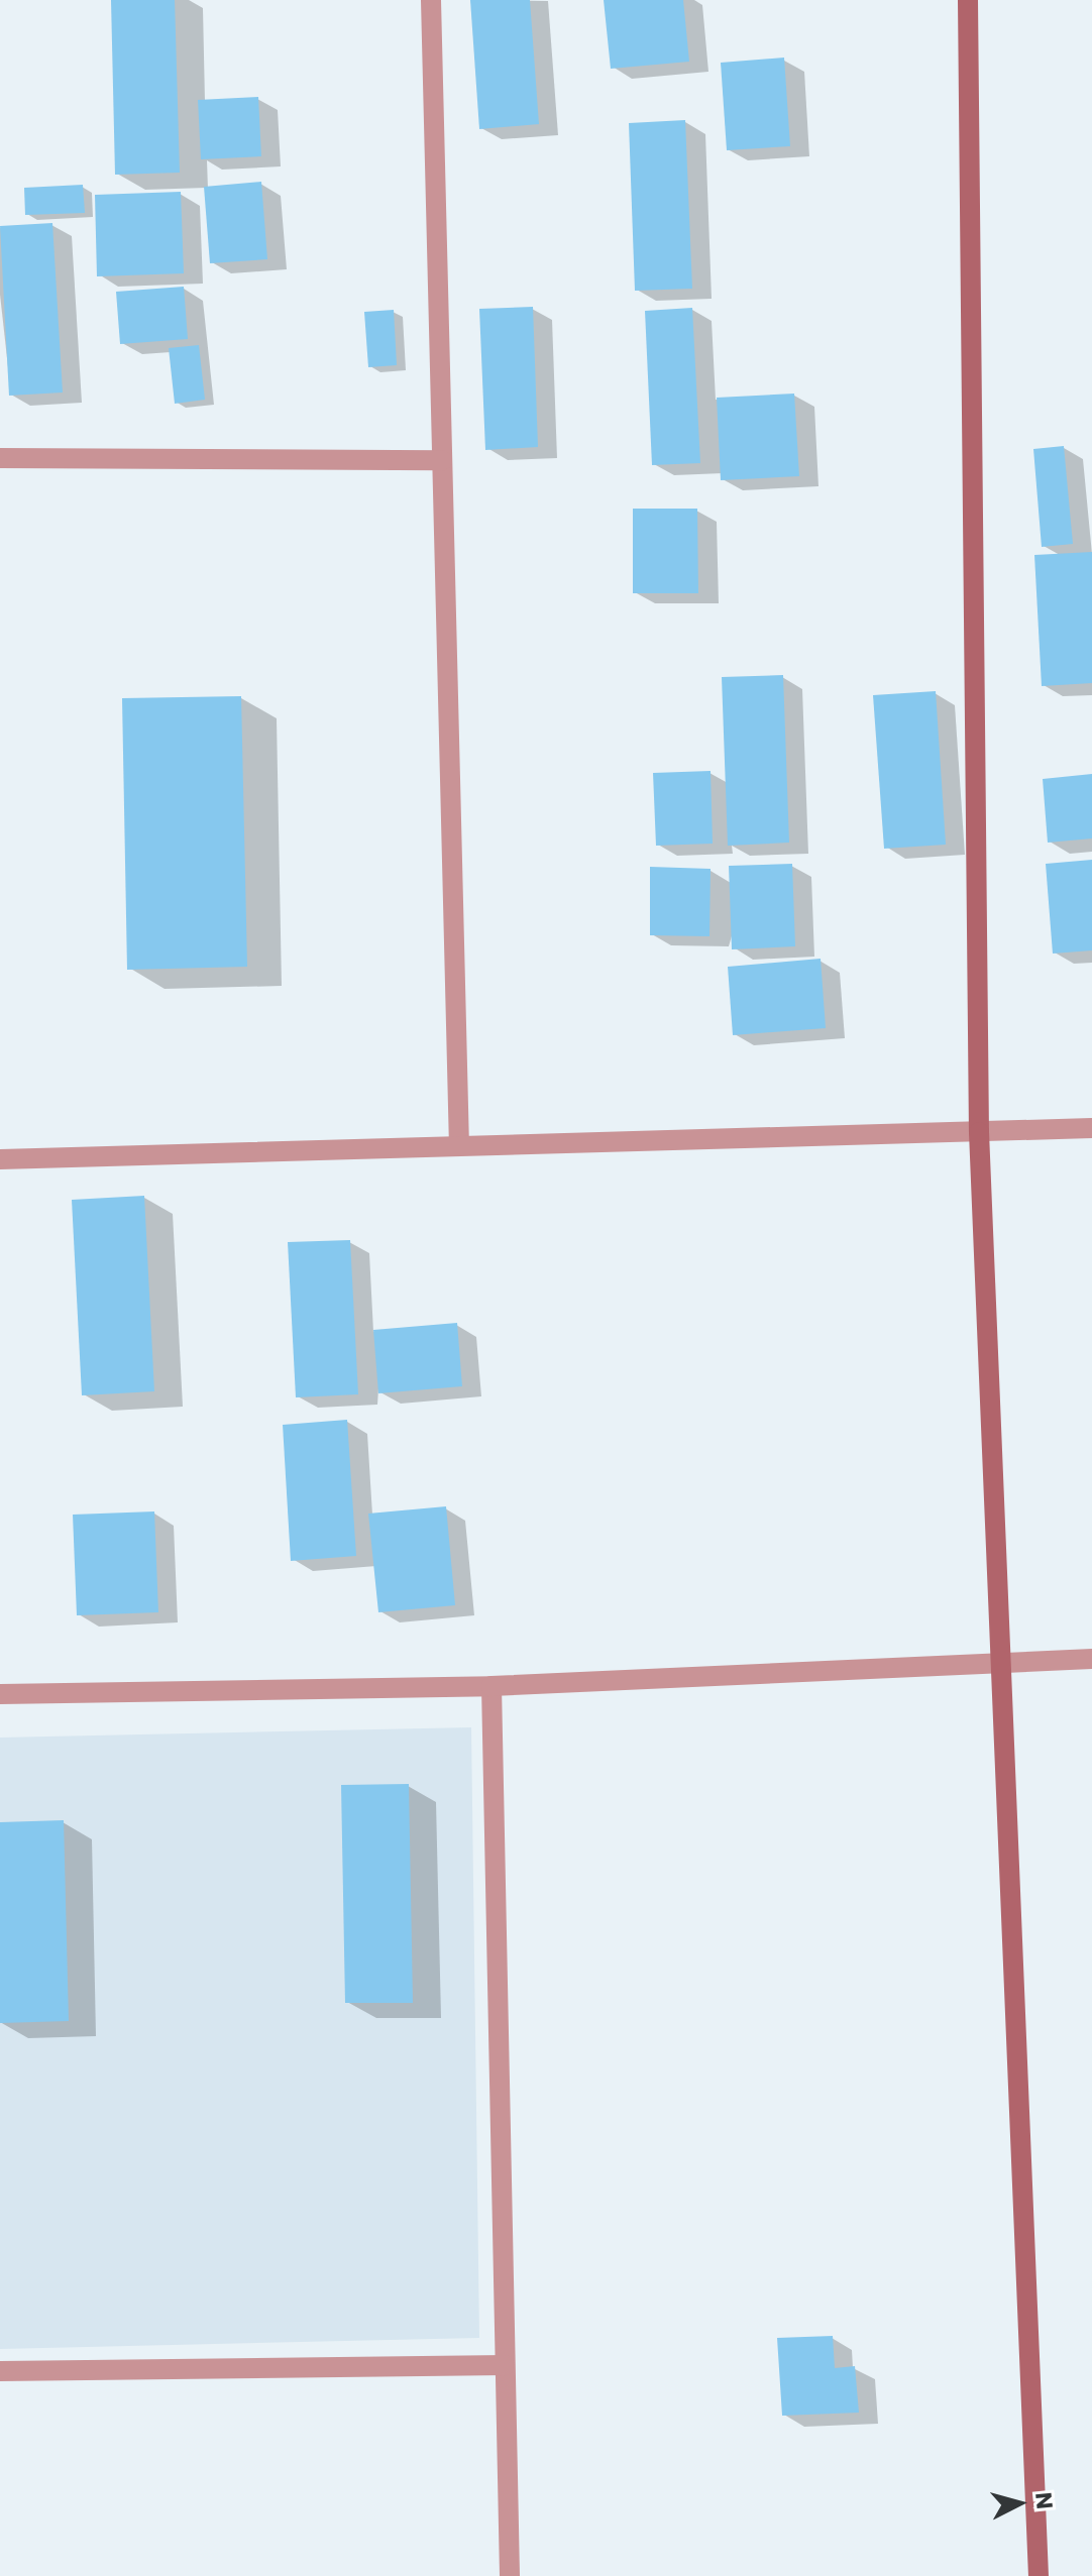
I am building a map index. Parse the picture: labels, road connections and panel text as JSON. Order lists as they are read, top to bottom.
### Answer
{
  "north": "right"
}
